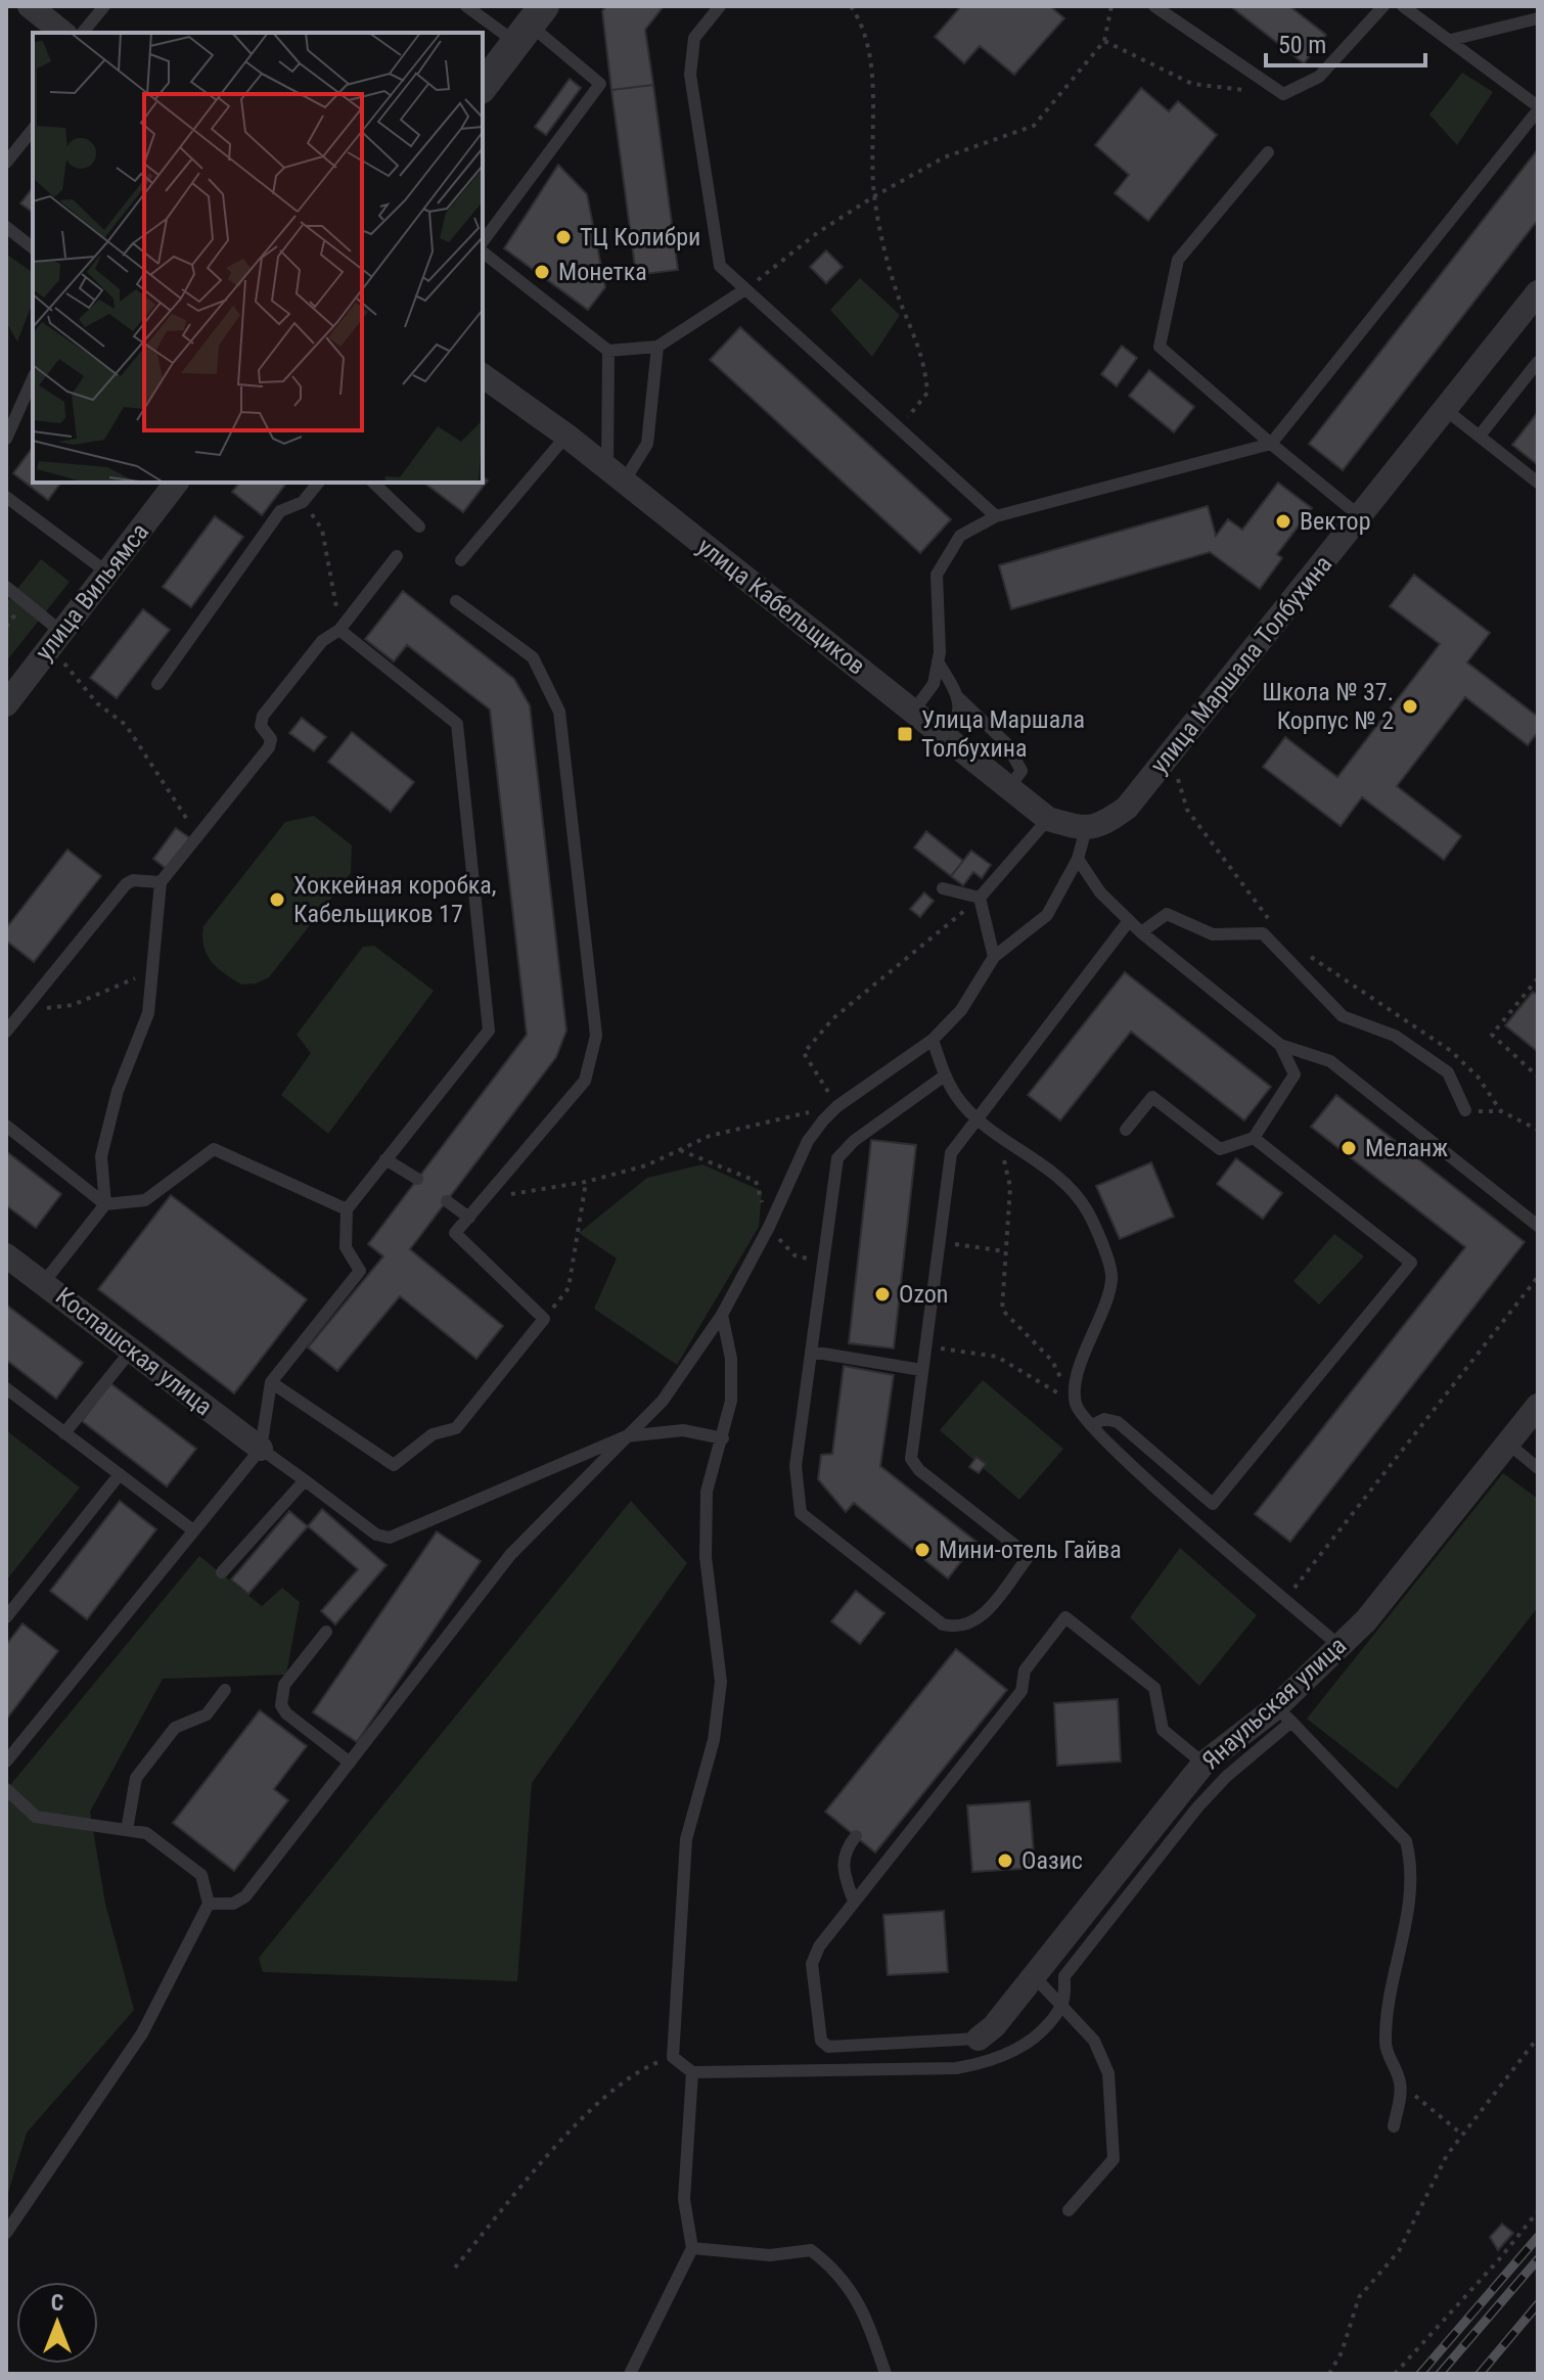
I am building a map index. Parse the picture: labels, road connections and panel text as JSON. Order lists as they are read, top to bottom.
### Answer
{
  "streets": {
    "street": [
      "улица Вильямса",
      "улица Кабельщиков",
      "улица Маршала Толбухина",
      "Коспашская улица",
      "Янаульская улица"
    ]
  },
  "crossings": [
    ["улица Кабельщиков", "улица Маршала Толбухина"]
  ],
  "places": {
    "other": [
      "ТЦ Колибри",
      "Монетка",
      "Вектор",
      "Школа № 37. Корпус № 2",
      "Хоккейная коробка, Кабельщиков 17",
      "Меланж",
      "Ozon",
      "Мини-отель Гайва",
      "Оазис"
    ],
    "transit": ["Улица Маршала Толбухина"]
  },
  "scale_bar": "50 m",
  "north": "top"
}
